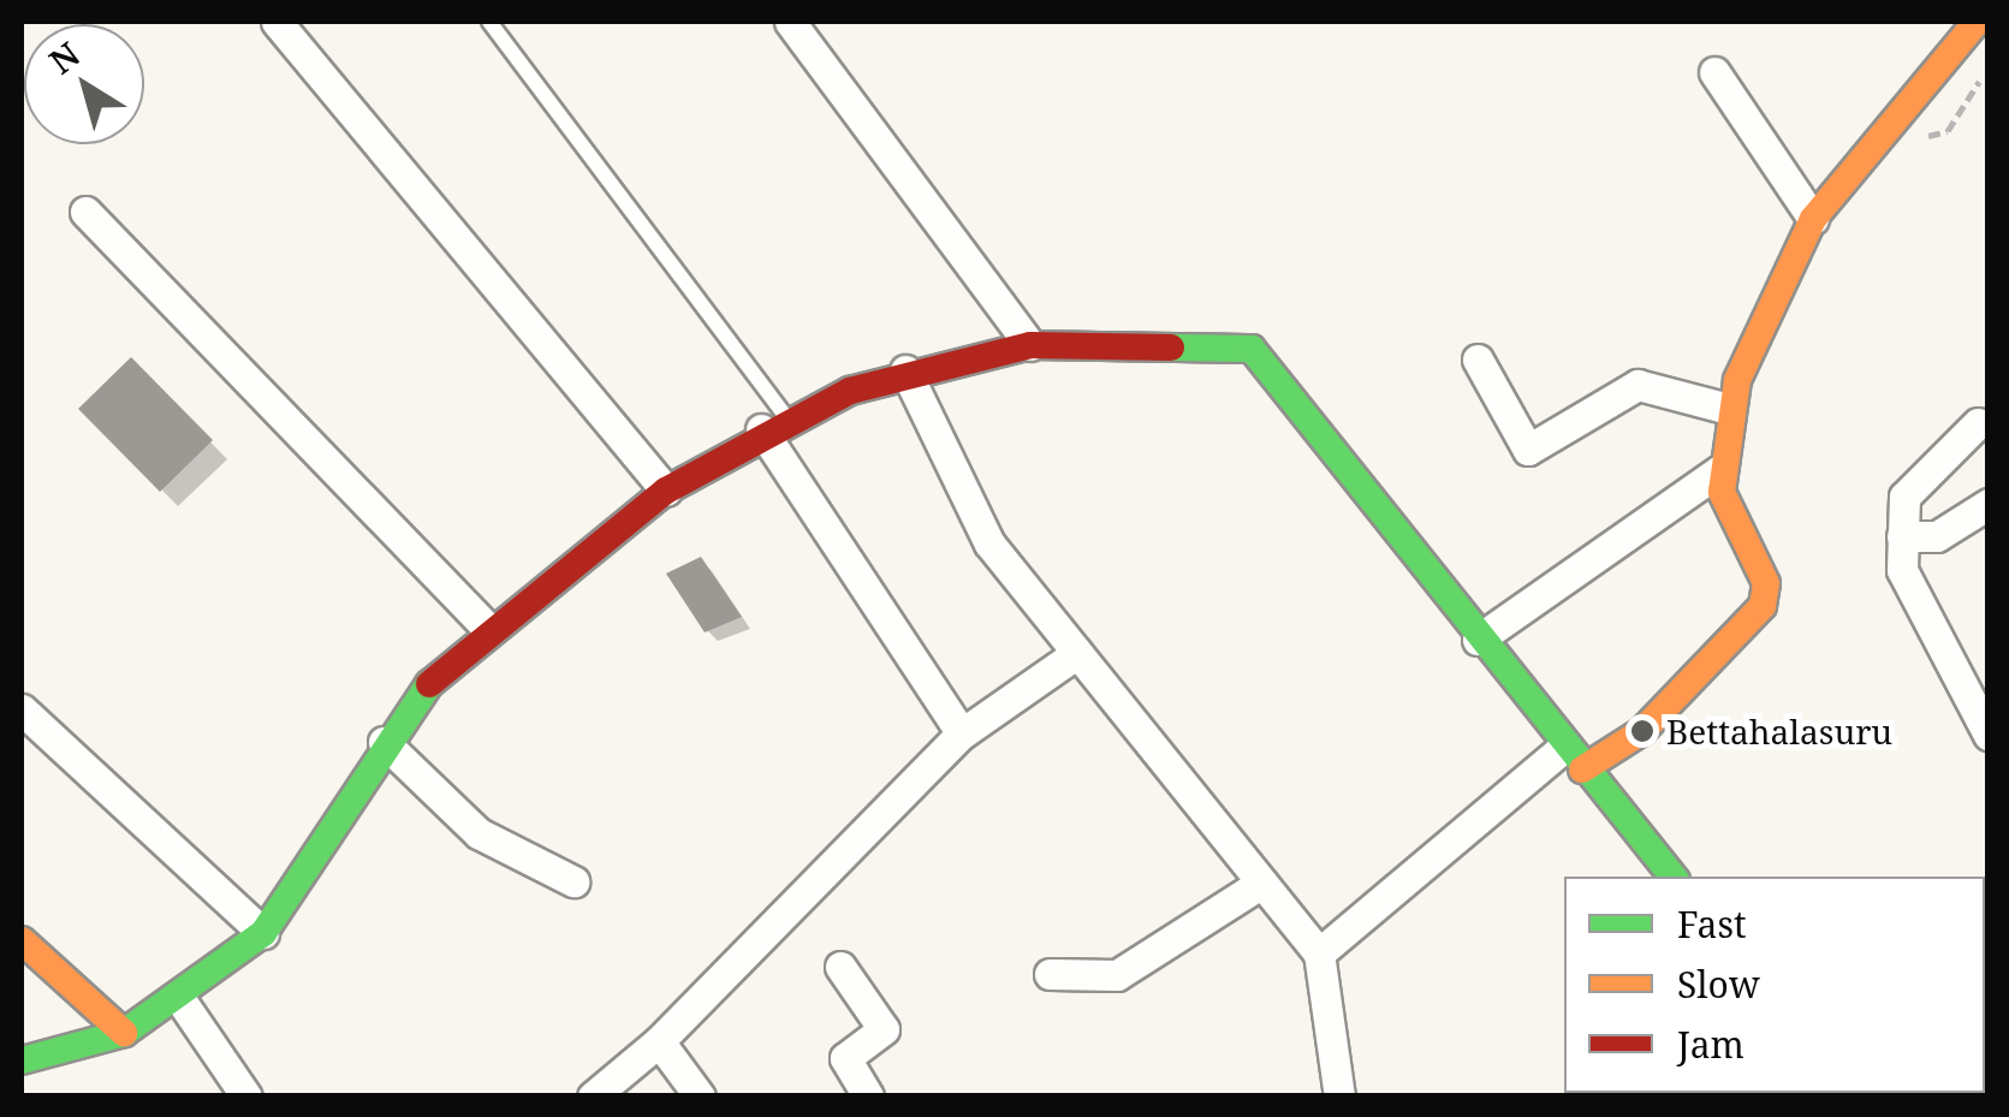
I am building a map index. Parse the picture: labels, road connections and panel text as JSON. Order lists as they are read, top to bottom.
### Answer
{
  "places": ["Bettahalasuru"],
  "legend": ["Fast", "Slow", "Jam"],
  "north": "top left"
}
